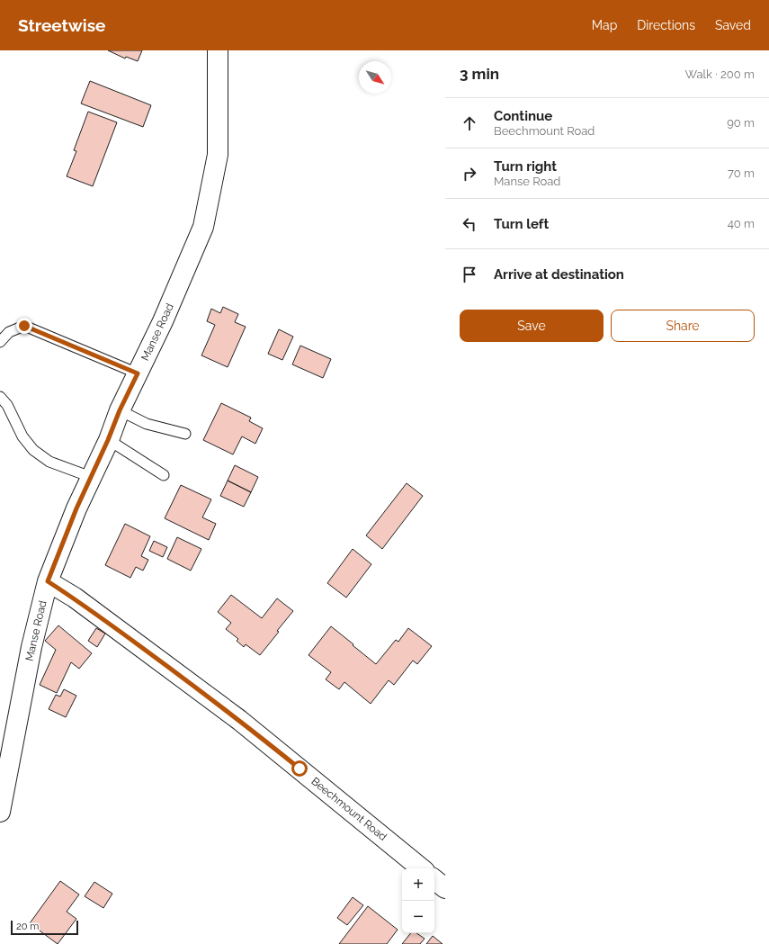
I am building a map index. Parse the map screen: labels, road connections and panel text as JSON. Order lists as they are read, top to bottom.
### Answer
{
  "streets": {
    "street": ["Manse Road", "Beechmount Road"]
  },
  "crossings": [
    ["Manse Road", "Beechmount Road"]
  ],
  "scale_bar": "20 m",
  "north": "bottom right",
  "page": {
    "header": "Streetwise",
    "nav": ["Map", "Directions", "Saved"],
    "heading": ["3 min", "Walk · 200 m"],
    "list": [
      ["Continue", "Beechmount Road", "90 m"],
      ["Turn right", "Manse Road", "70 m"],
      ["Turn left", "40 m"],
      "Arrive at destination"
    ],
    "buttons": ["Save", "Share"],
    "map_buttons": ["+", "−"],
    "scale": "20 m"
  }
}
